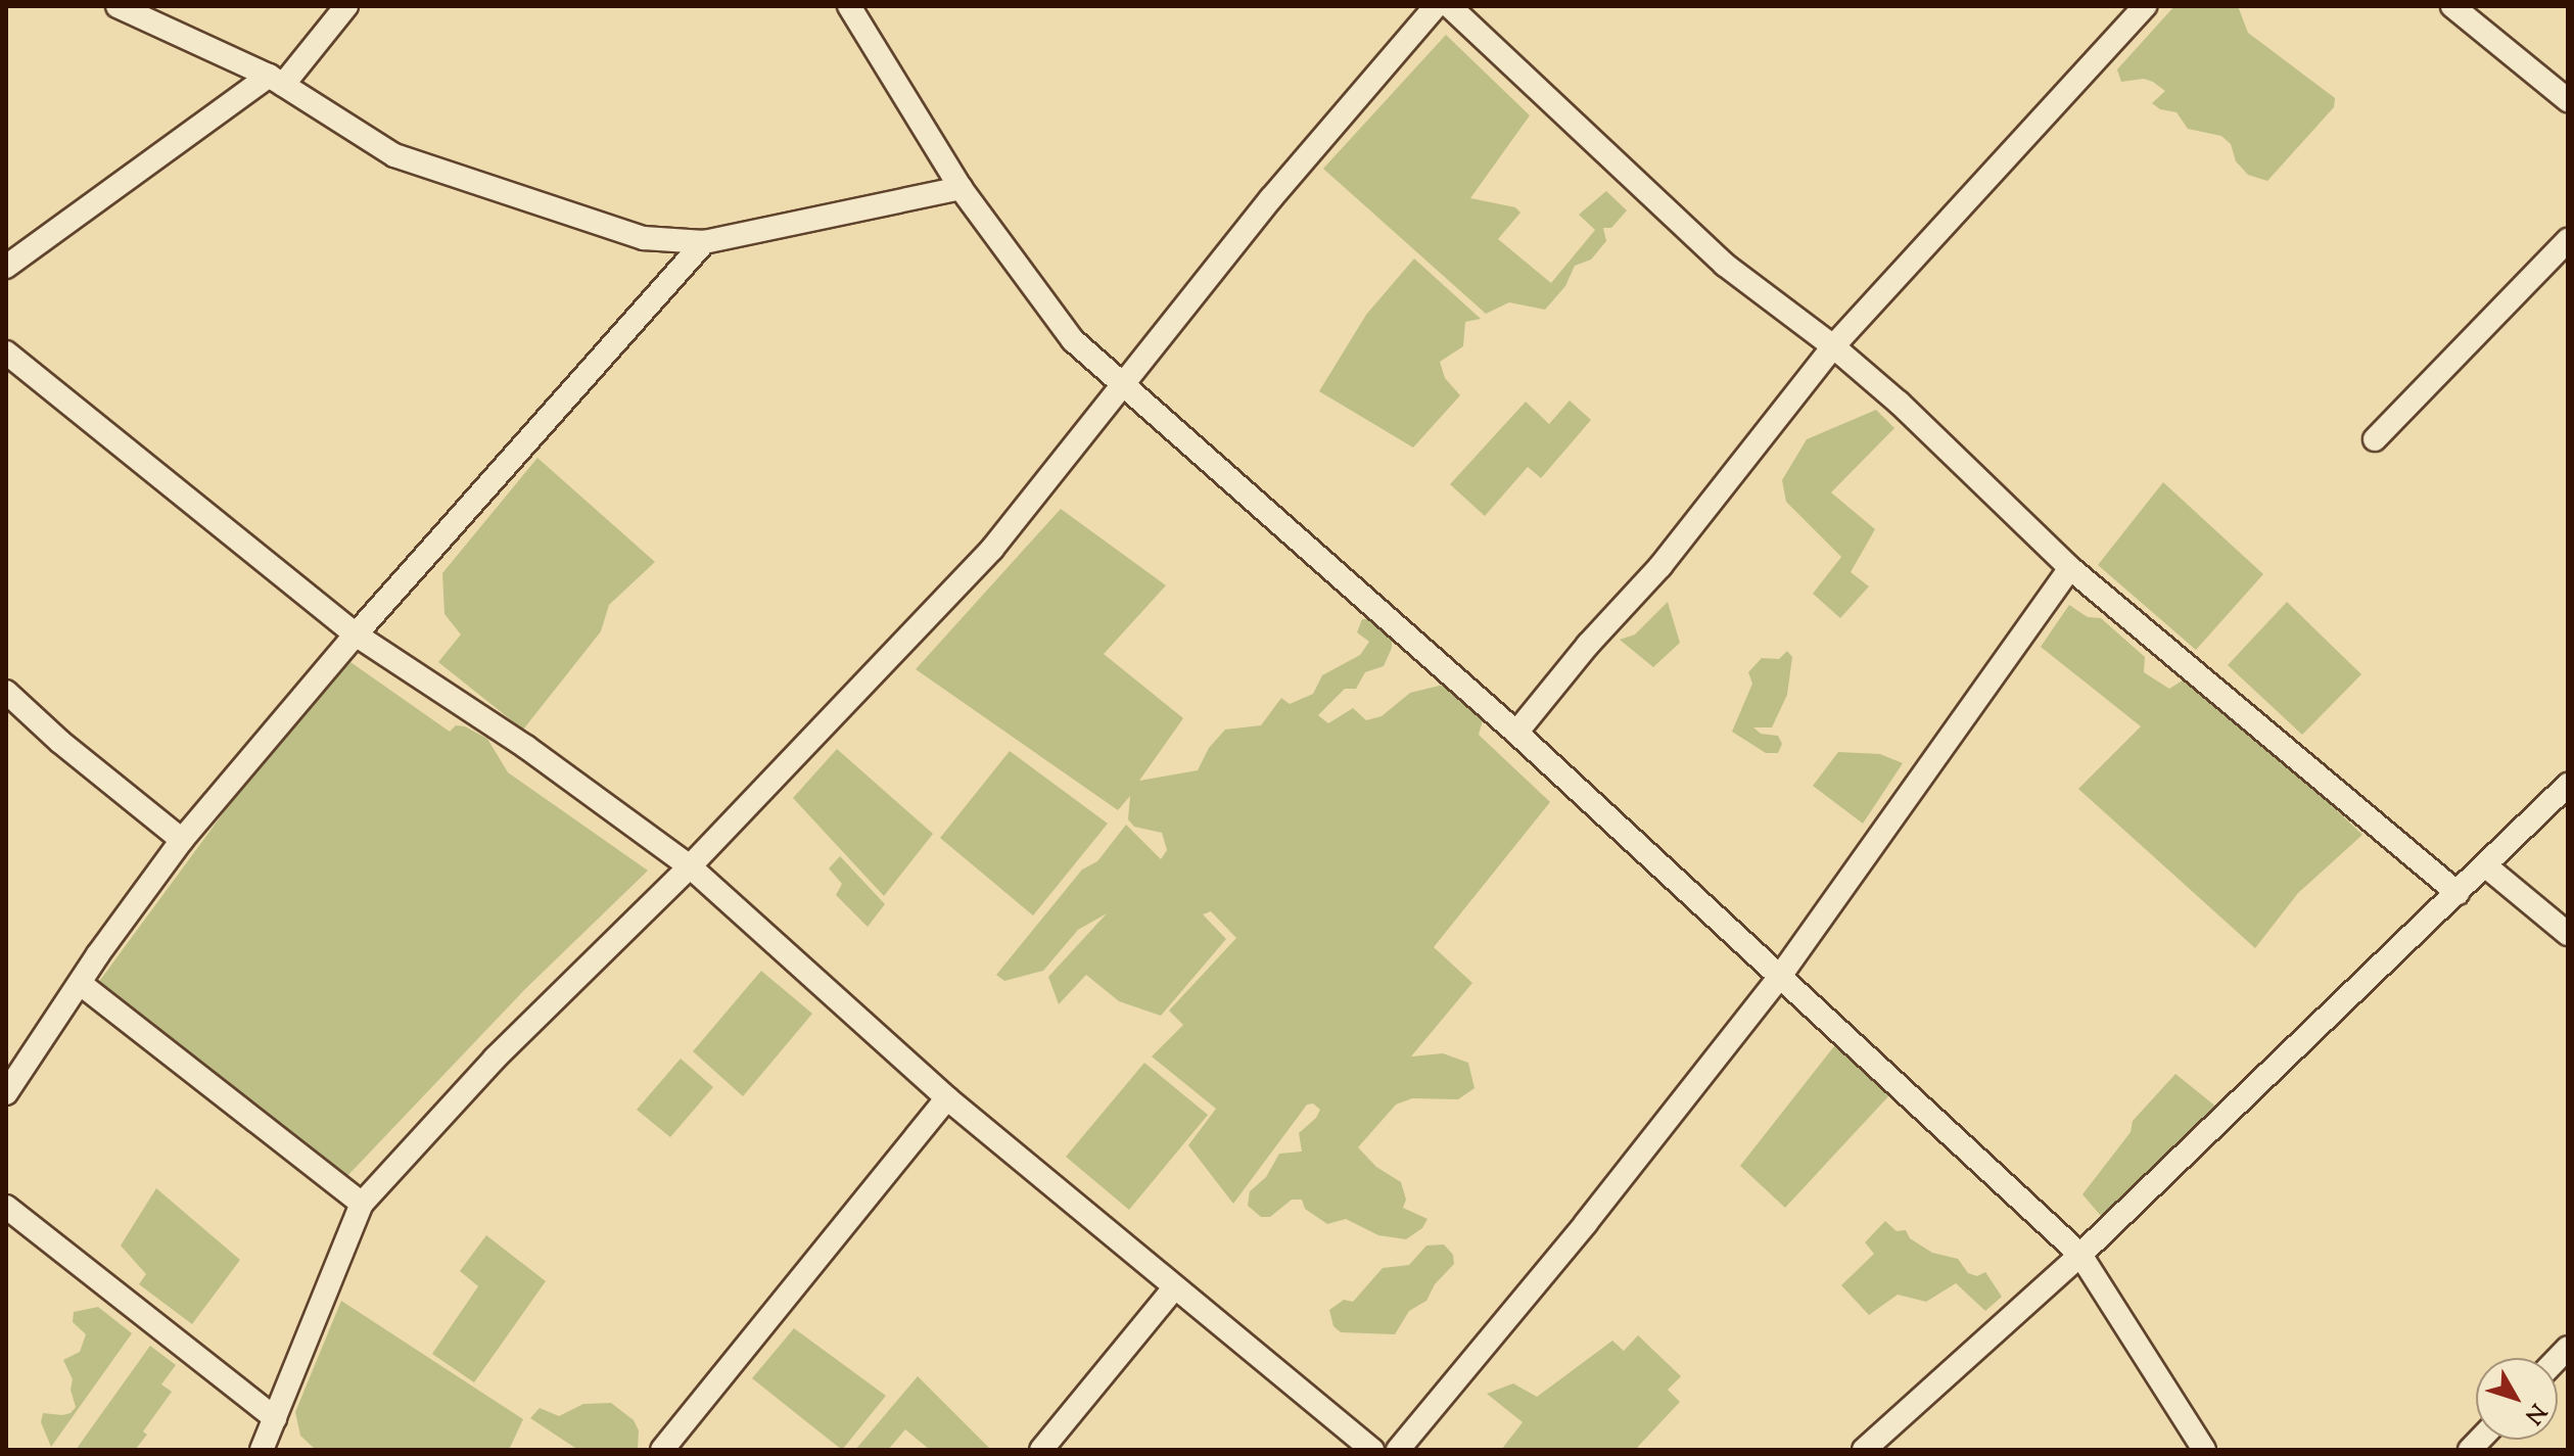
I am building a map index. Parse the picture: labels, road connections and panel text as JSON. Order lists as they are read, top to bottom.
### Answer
{
  "north": "bottom right"
}
